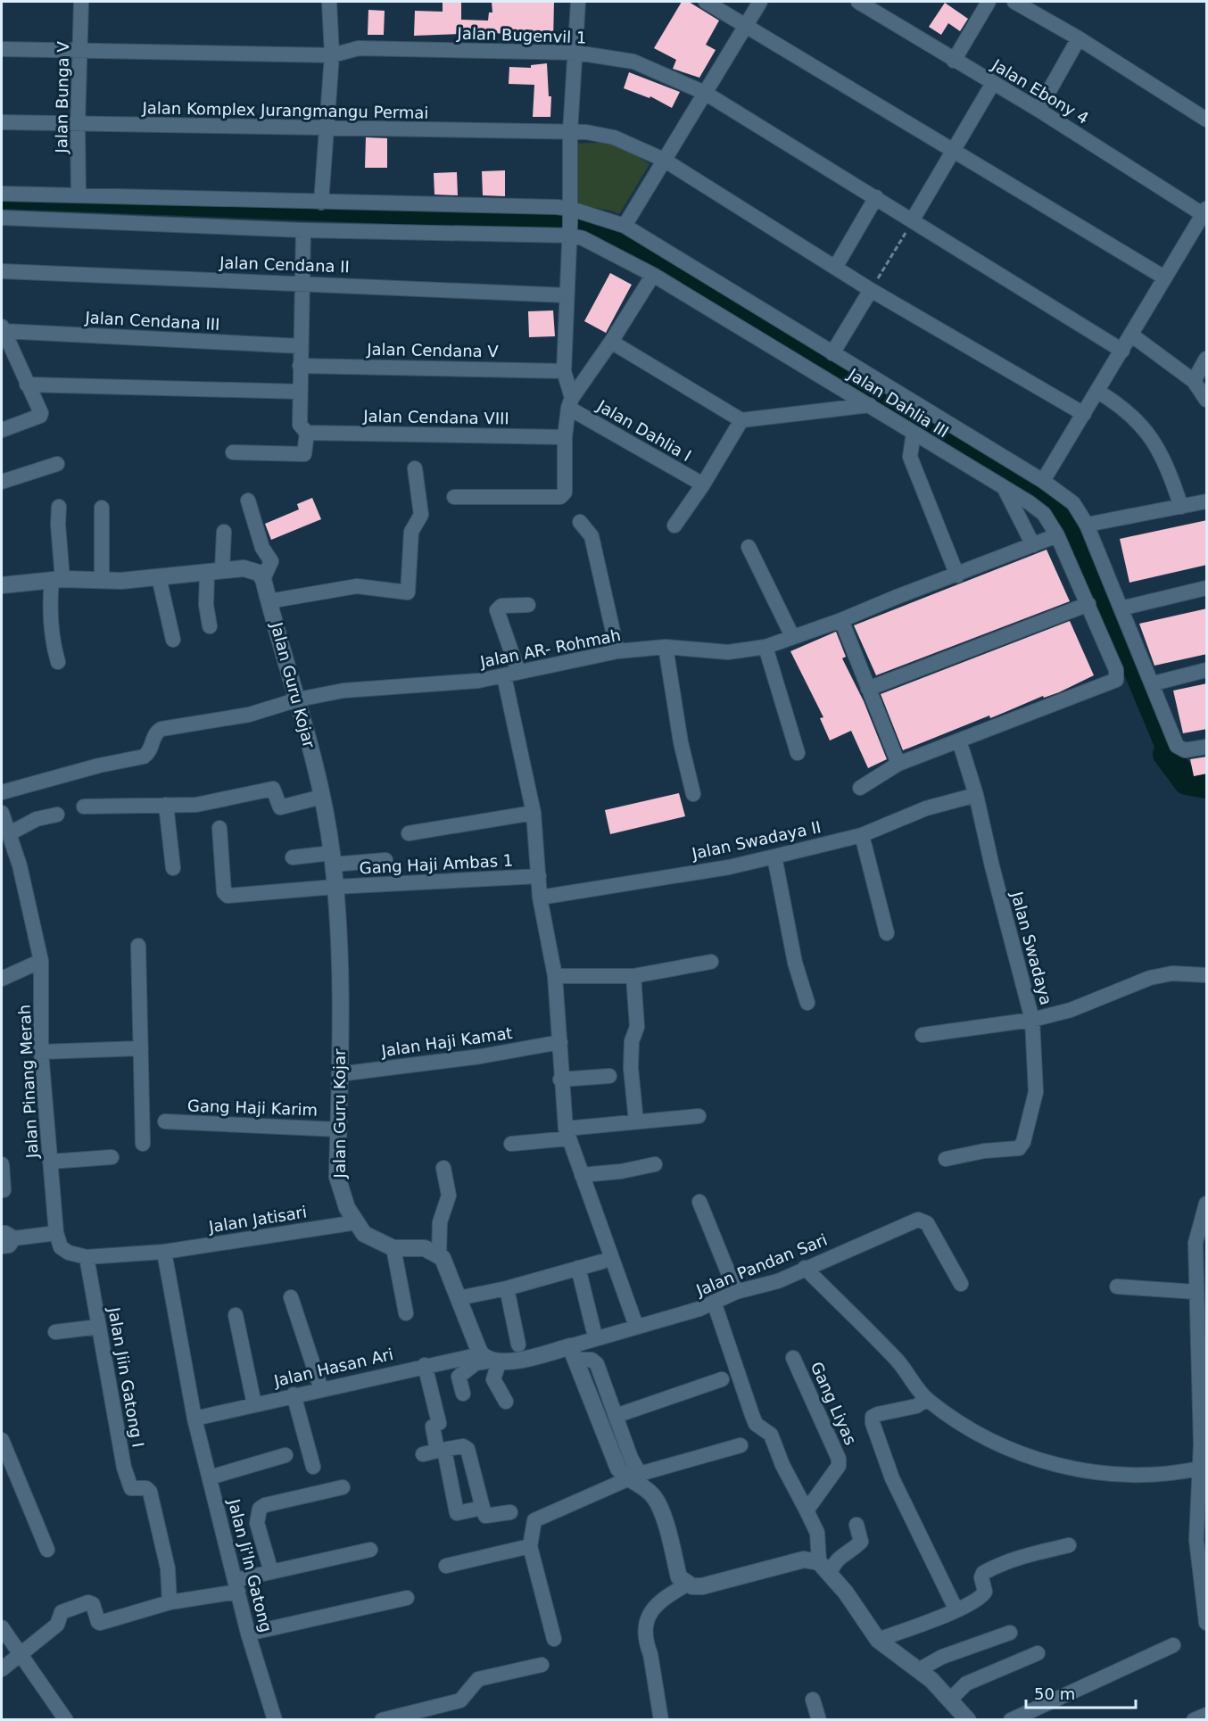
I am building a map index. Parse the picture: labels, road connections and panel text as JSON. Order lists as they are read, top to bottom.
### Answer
{
  "streets": {
    "street": [
      "Jalan Bugenvil 1",
      "Jalan Ebony 4",
      "Jalan Bunga V",
      "Jalan Komplex Jurangmangu Permai",
      "Jalan Cendana II",
      "Jalan Cendana III",
      "Jalan Cendana V",
      "Jalan Dahlia III",
      "Jalan Cendana VIII",
      "Jalan Dahlia I",
      "Jalan AR- Rohmah",
      "Jalan Guru Kojar",
      "Jalan Swadaya II",
      "Gang Haji Ambas 1",
      "Jalan Swadaya",
      "Jalan Haji Kamat",
      "Jalan Pinang Merah",
      "Gang Haji Karim",
      "Jalan Jatisari",
      "Jalan Pandan Sari",
      "Jalan Hasan Ari",
      "Jalan Jiin Gatong I",
      "Gang Liyas",
      "Jalan Ji'ln Gatong"
    ]
  },
  "crossings": [
    ["Jalan Bunga V", "Jalan Komplex Jurangmangu Permai"],
    ["Jalan Dahlia III", "Jalan Swadaya"],
    ["Jalan AR- Rohmah", "Jalan Guru Kojar"],
    ["Jalan Guru Kojar", "Gang Haji Ambas 1"],
    ["Jalan Guru Kojar", "Jalan Haji Kamat"],
    ["Jalan Guru Kojar", "Gang Haji Karim"],
    ["Jalan Guru Kojar", "Jalan Jatisari"],
    ["Jalan Swadaya II", "Jalan Swadaya"],
    ["Jalan Jatisari", "Jalan Ji'ln Gatong"],
    ["Jalan Hasan Ari", "Jalan Ji'ln Gatong"]
  ],
  "scale_bar": "50 m"
}
